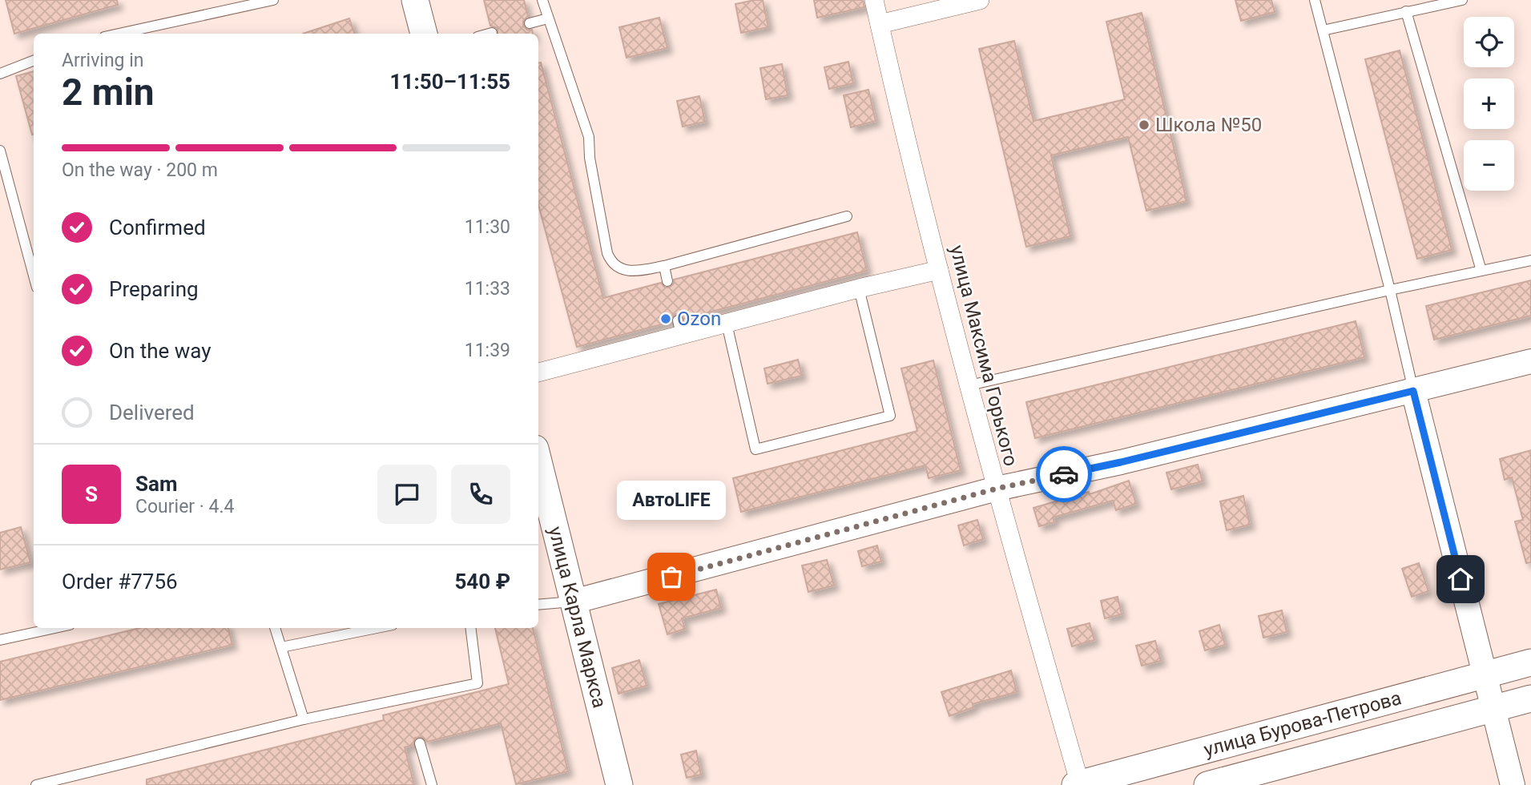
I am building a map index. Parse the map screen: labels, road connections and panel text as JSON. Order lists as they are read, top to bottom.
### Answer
{
  "streets": {
    "main road": ["улица Карла Маркса", "улица Бурова-Петрова"],
    "street": ["улица Максима Горького"]
  },
  "crossings": [
    ["улица Максима Горького", "улица Бурова-Петрова"]
  ],
  "places": ["Школа №50", "Ozon", "АвтоLIFE"],
  "page": {
    "map_buttons": ["+", "−"],
    "heading": ["2 min", "Arriving in", "11:50–11:55"],
    "panel": [
      "Sam",
      "Courier · 4.4",
      "Order #7756",
      "540 ₽"
    ],
    "bar": "On the way · 200 m",
    "list": [
      ["Confirmed", "11:30"],
      ["Preparing", "11:33"],
      ["On the way", "11:39"],
      "Delivered"
    ],
    "round": "S",
    "bubble": "АвтоLIFE"
  }
}
